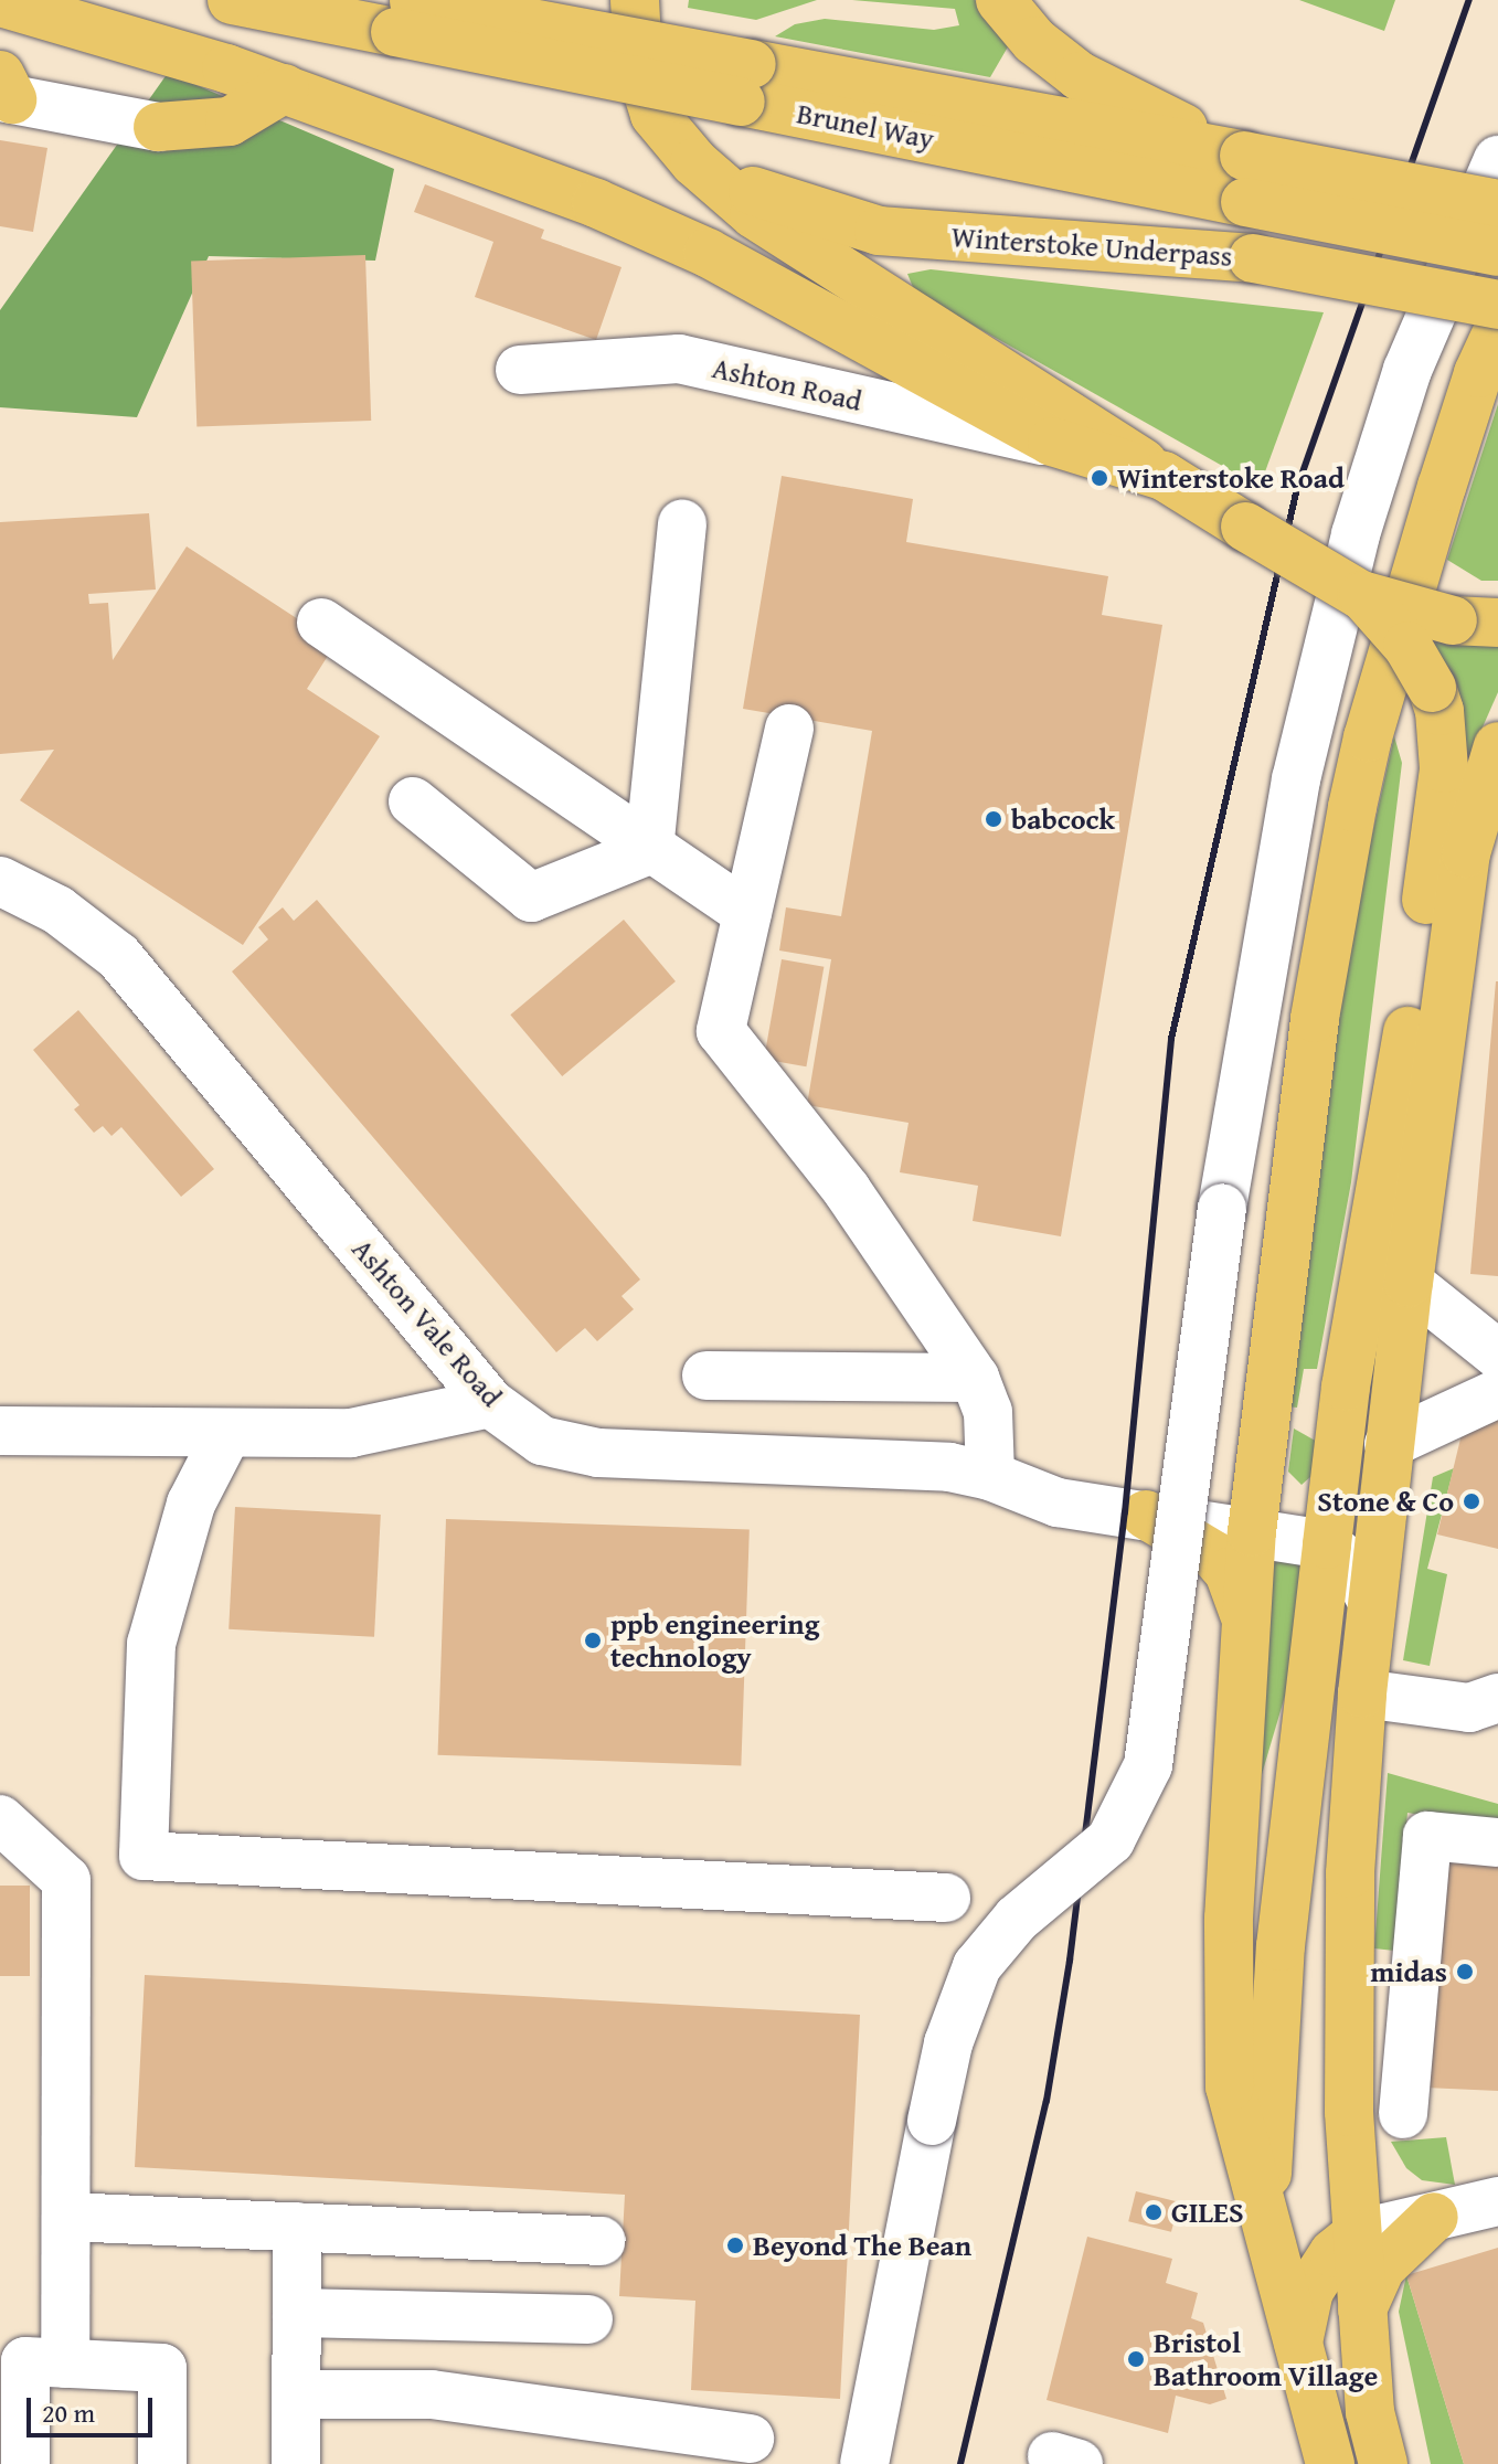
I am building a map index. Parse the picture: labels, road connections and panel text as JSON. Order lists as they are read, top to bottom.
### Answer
{
  "streets": {
    "main road": ["Brunel Way", "Winterstoke Underpass"],
    "street": ["Ashton Road", "Ashton Vale Road"]
  },
  "places": [
    "Winterstoke Road",
    "babcock",
    "Stone & Co",
    "ppb engineering technology",
    "midas",
    "GILES",
    "Beyond The Bean",
    "Bristol Bathroom Village"
  ],
  "scale_bar": "20 m"
}
